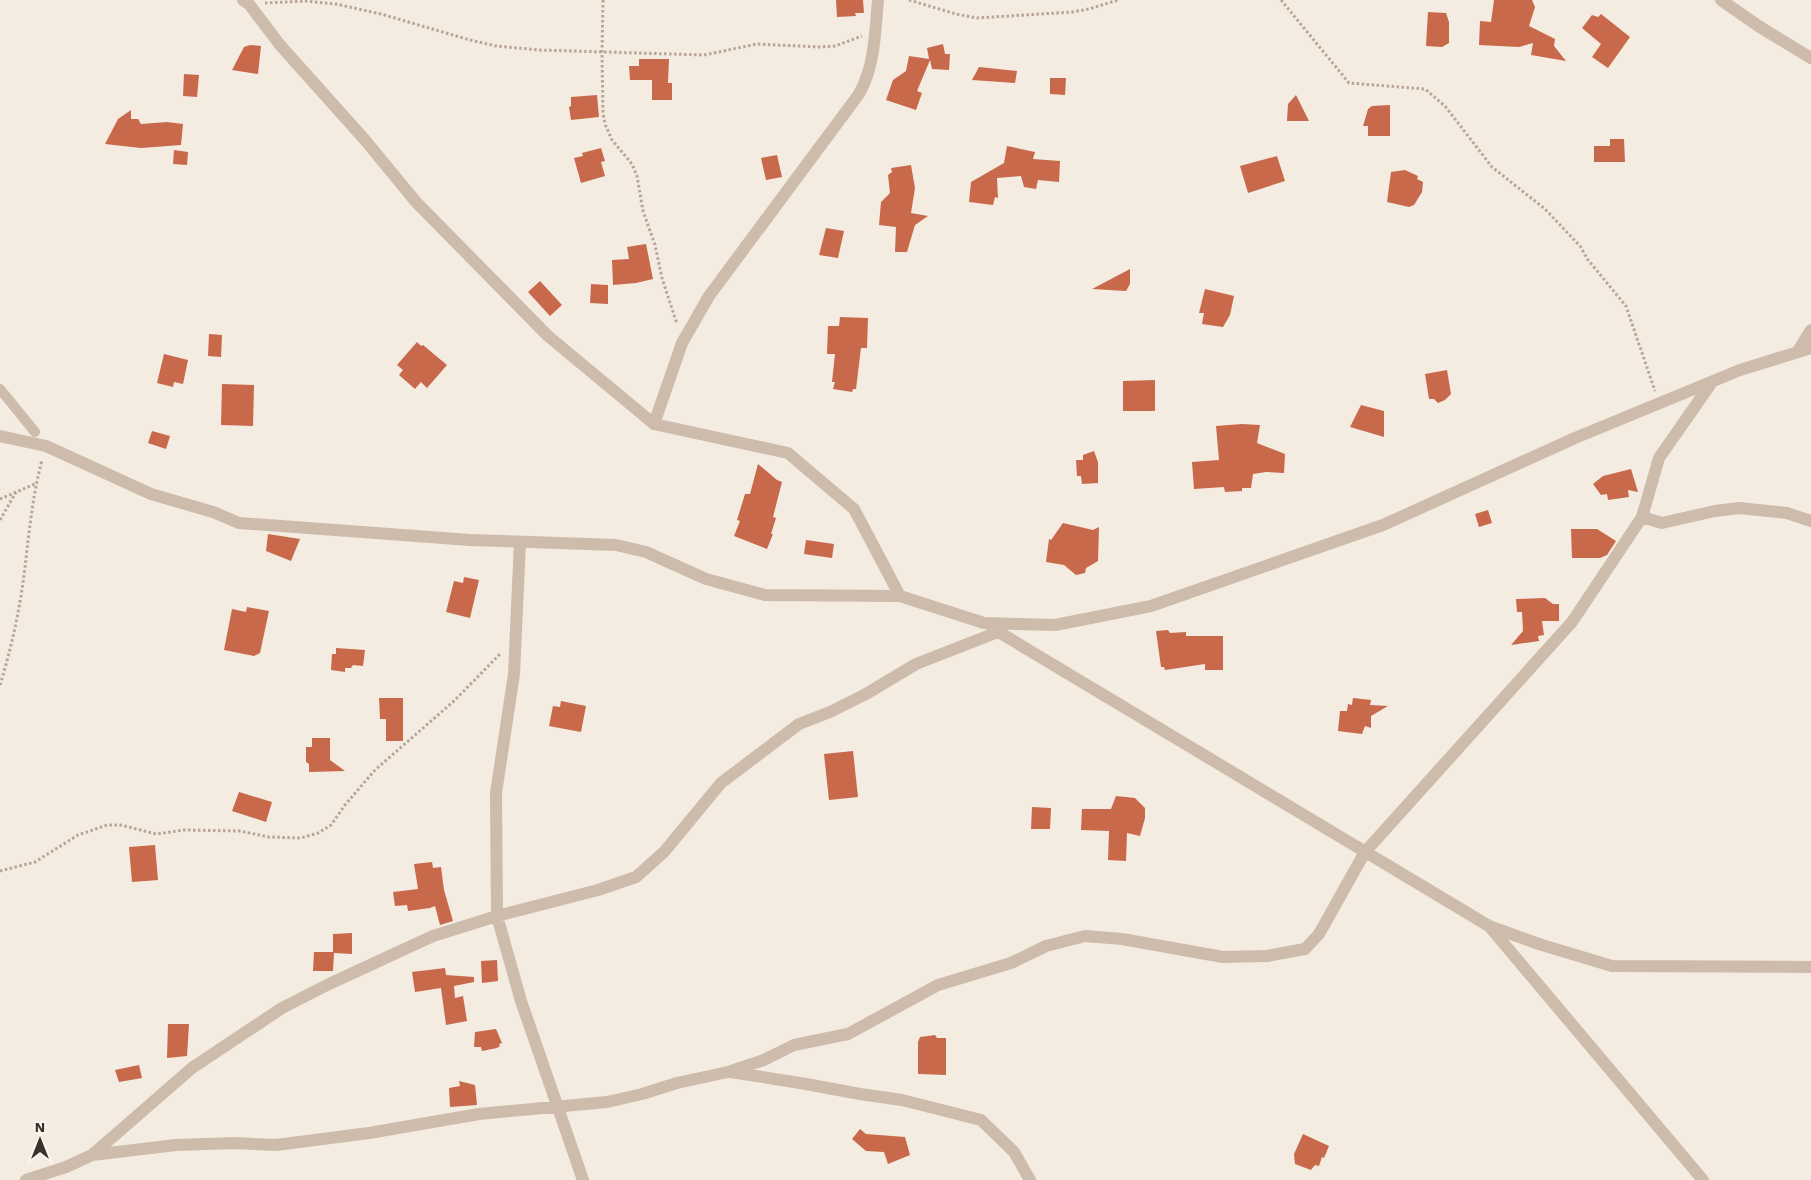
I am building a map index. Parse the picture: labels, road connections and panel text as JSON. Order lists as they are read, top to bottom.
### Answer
{
  "north": "top"
}
